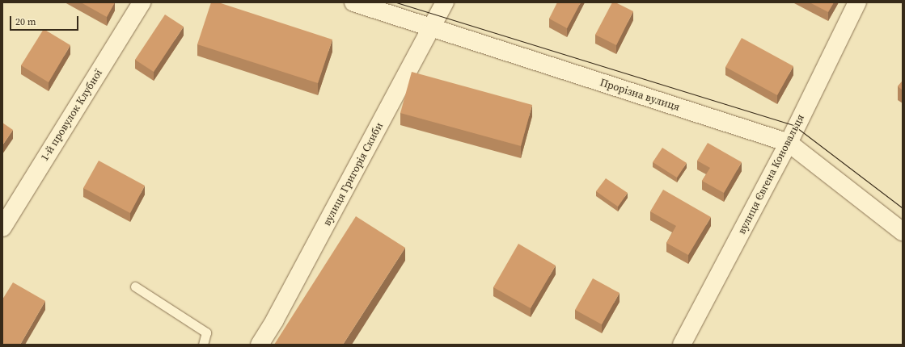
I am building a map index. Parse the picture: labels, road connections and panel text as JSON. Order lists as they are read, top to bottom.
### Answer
{
  "streets": {
    "street": [
      "Прорізна вулиця",
      "1-й провулок Клубної",
      "вулиця Григорія Скиби",
      "вулиця Євгена Коновальця"
    ]
  },
  "crossings": [
    ["Прорізна вулиця", "вулиця Григорія Скиби"],
    ["Прорізна вулиця", "вулиця Євгена Коновальця"]
  ],
  "scale_bar": "20 m"
}
